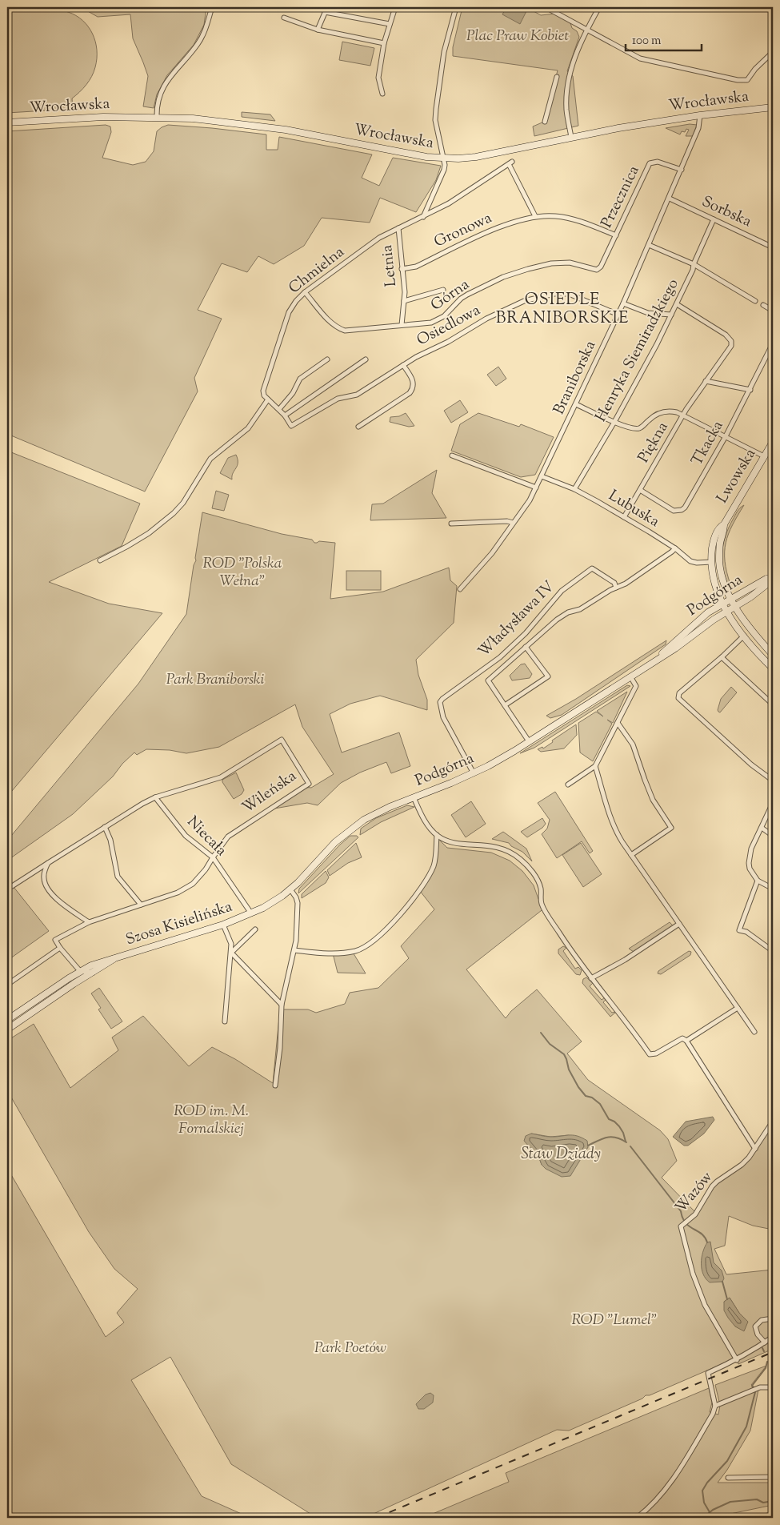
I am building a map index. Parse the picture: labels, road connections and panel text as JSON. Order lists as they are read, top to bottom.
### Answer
{
  "streets": {
    "street": [
      "Wrocławska",
      "Przecznica",
      "Sorbska",
      "Gronowa",
      "Letnia",
      "Chmielna",
      "Górna",
      "Osiedlowa",
      "Henryka Siemiradzkiego",
      "Braniborska",
      "Piękna",
      "Tkacka",
      "Lwowska",
      "Lubuska",
      "Podgórna",
      "Władysława IV",
      "Wileńska",
      "Niecała",
      "Szosa Kisielińska",
      "Wazów"
    ]
  },
  "crossings": [
    ["Wrocławska", "Braniborska"],
    ["Przecznica", "Gronowa"],
    ["Przecznica", "Górna"],
    ["Przecznica", "Braniborska"],
    ["Sorbska", "Henryka Siemiradzkiego"],
    ["Sorbska", "Braniborska"],
    ["Gronowa", "Letnia"],
    ["Gronowa", "Chmielna"],
    ["Letnia", "Chmielna"],
    ["Letnia", "Górna"],
    ["Chmielna", "Górna"],
    ["Osiedlowa", "Braniborska"],
    ["Henryka Siemiradzkiego", "Piękna"],
    ["Henryka Siemiradzkiego", "Lubuska"],
    ["Braniborska", "Lubuska"],
    ["Piękna", "Tkacka"],
    ["Piękna", "Lubuska"],
    ["Lwowska", "Lubuska"],
    ["Lwowska", "Podgórna"],
    ["Lubuska", "Władysława IV"],
    ["Podgórna", "Władysława IV"],
    ["Podgórna", "Niecała"],
    ["Podgórna", "Szosa Kisielińska"],
    ["Wileńska", "Niecała"],
    ["Niecała", "Szosa Kisielińska"]
  ],
  "districts": ["OSIEDLE BRANIBORSKIE"],
  "water": ["Staw Dziady"],
  "parks": [
    "Plac Praw Kobiet",
    "ROD \"Polska Wełna\"",
    "Park Braniborski",
    "ROD im. M. Fornalskiej",
    "ROD \"Lumel\"",
    "Park Poetów"
  ],
  "scale_bar": "100 m"
}
